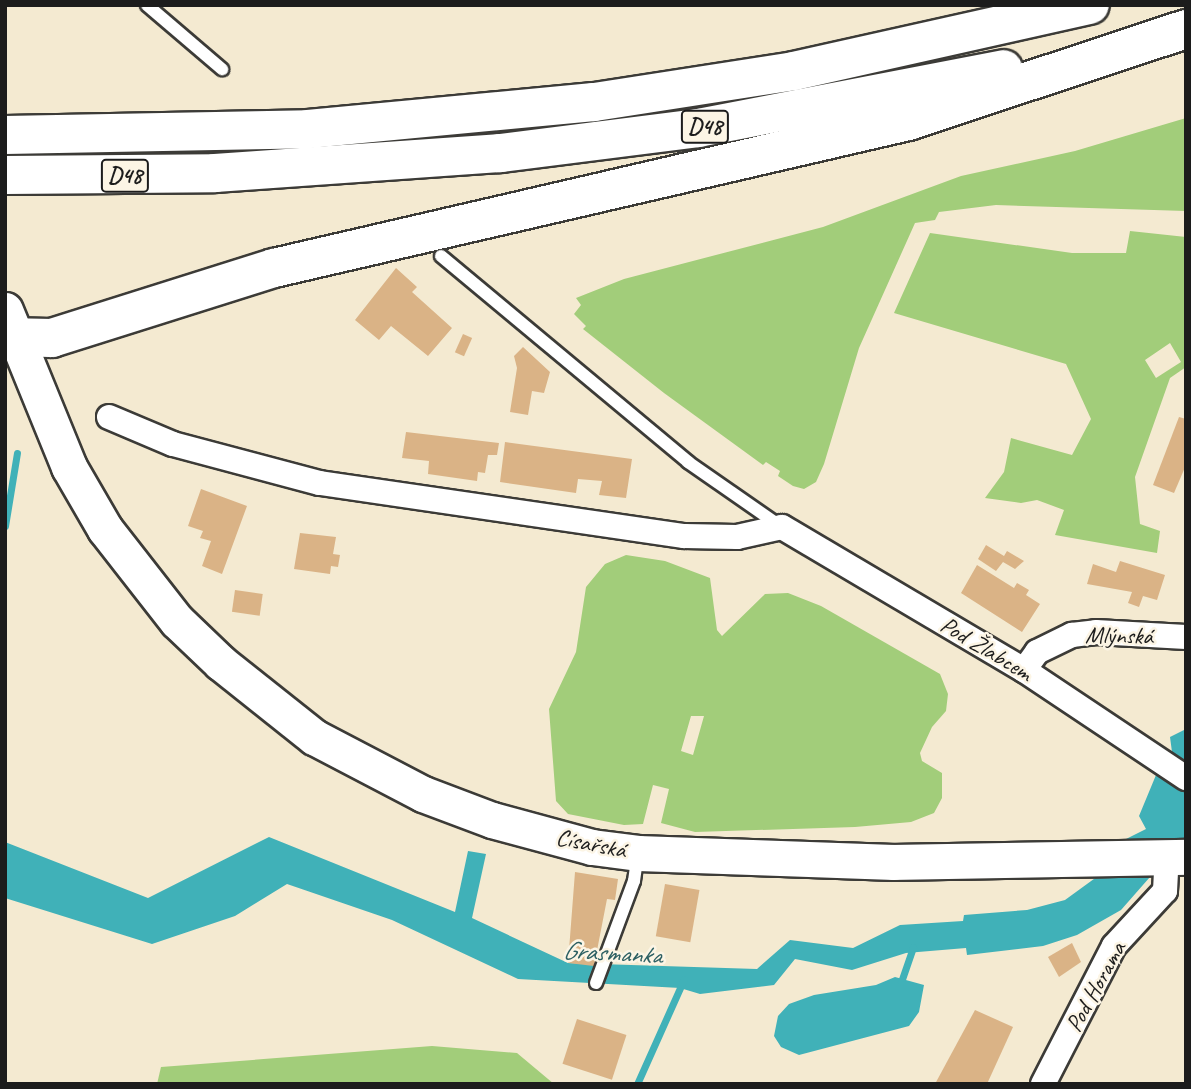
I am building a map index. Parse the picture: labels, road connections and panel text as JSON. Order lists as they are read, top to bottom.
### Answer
{
  "streets": {
    "highway": ["D48"],
    "street": [
      "Mlýnská",
      "Pod Žlabcem",
      "Císařská",
      "Pod Horama"
    ]
  },
  "crossings": [
    ["Mlýnská", "Pod Žlabcem"],
    ["Císařská", "Pod Horama"]
  ],
  "water": ["Grasmanka"]
}
